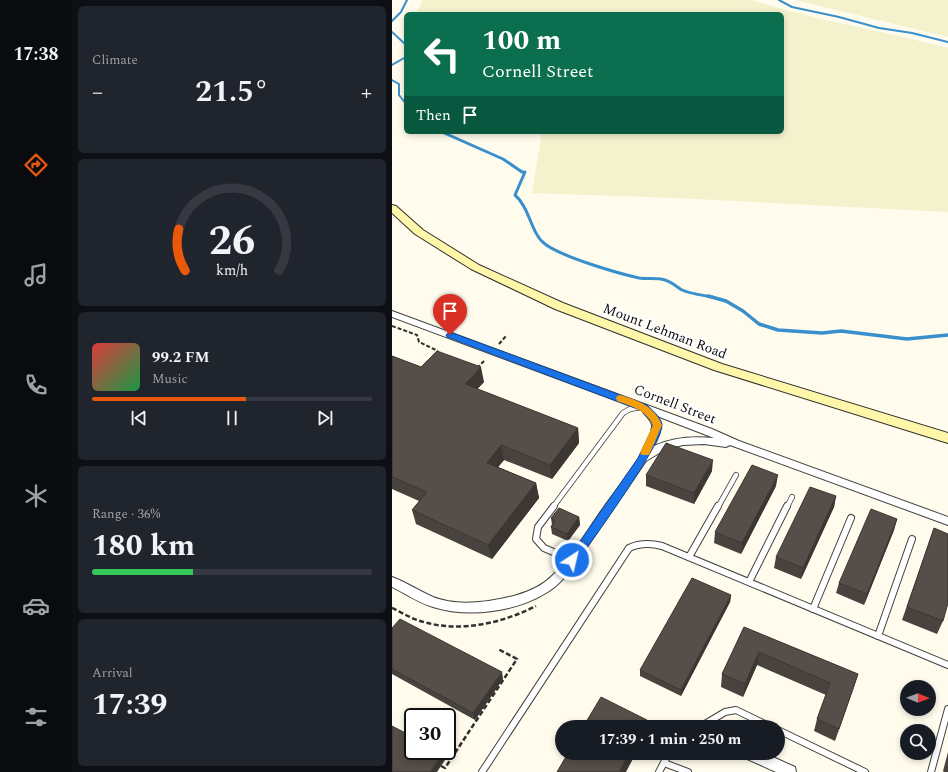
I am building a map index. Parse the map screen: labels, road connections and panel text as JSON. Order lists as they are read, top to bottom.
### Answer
{
  "streets": {
    "main road": ["Mount Lehman Road"],
    "street": ["Cornell Street"]
  },
  "north": "right",
  "page": {
    "tabs": "17:38",
    "tile": [
      "Climate",
      ["Range · 36%", "180 km"],
      ["Arrival", "17:39"]
    ],
    "turn": ["100 m", "Cornell Street"],
    "heat": ["−", "21.5°", "+"],
    "then": "Then",
    "song": ["99.2 FM", "Music"],
    "limit": "30",
    "trip": "17:39 · 1 min · 250 m",
    "gauge": ["26", "km/h"]
  }
}
